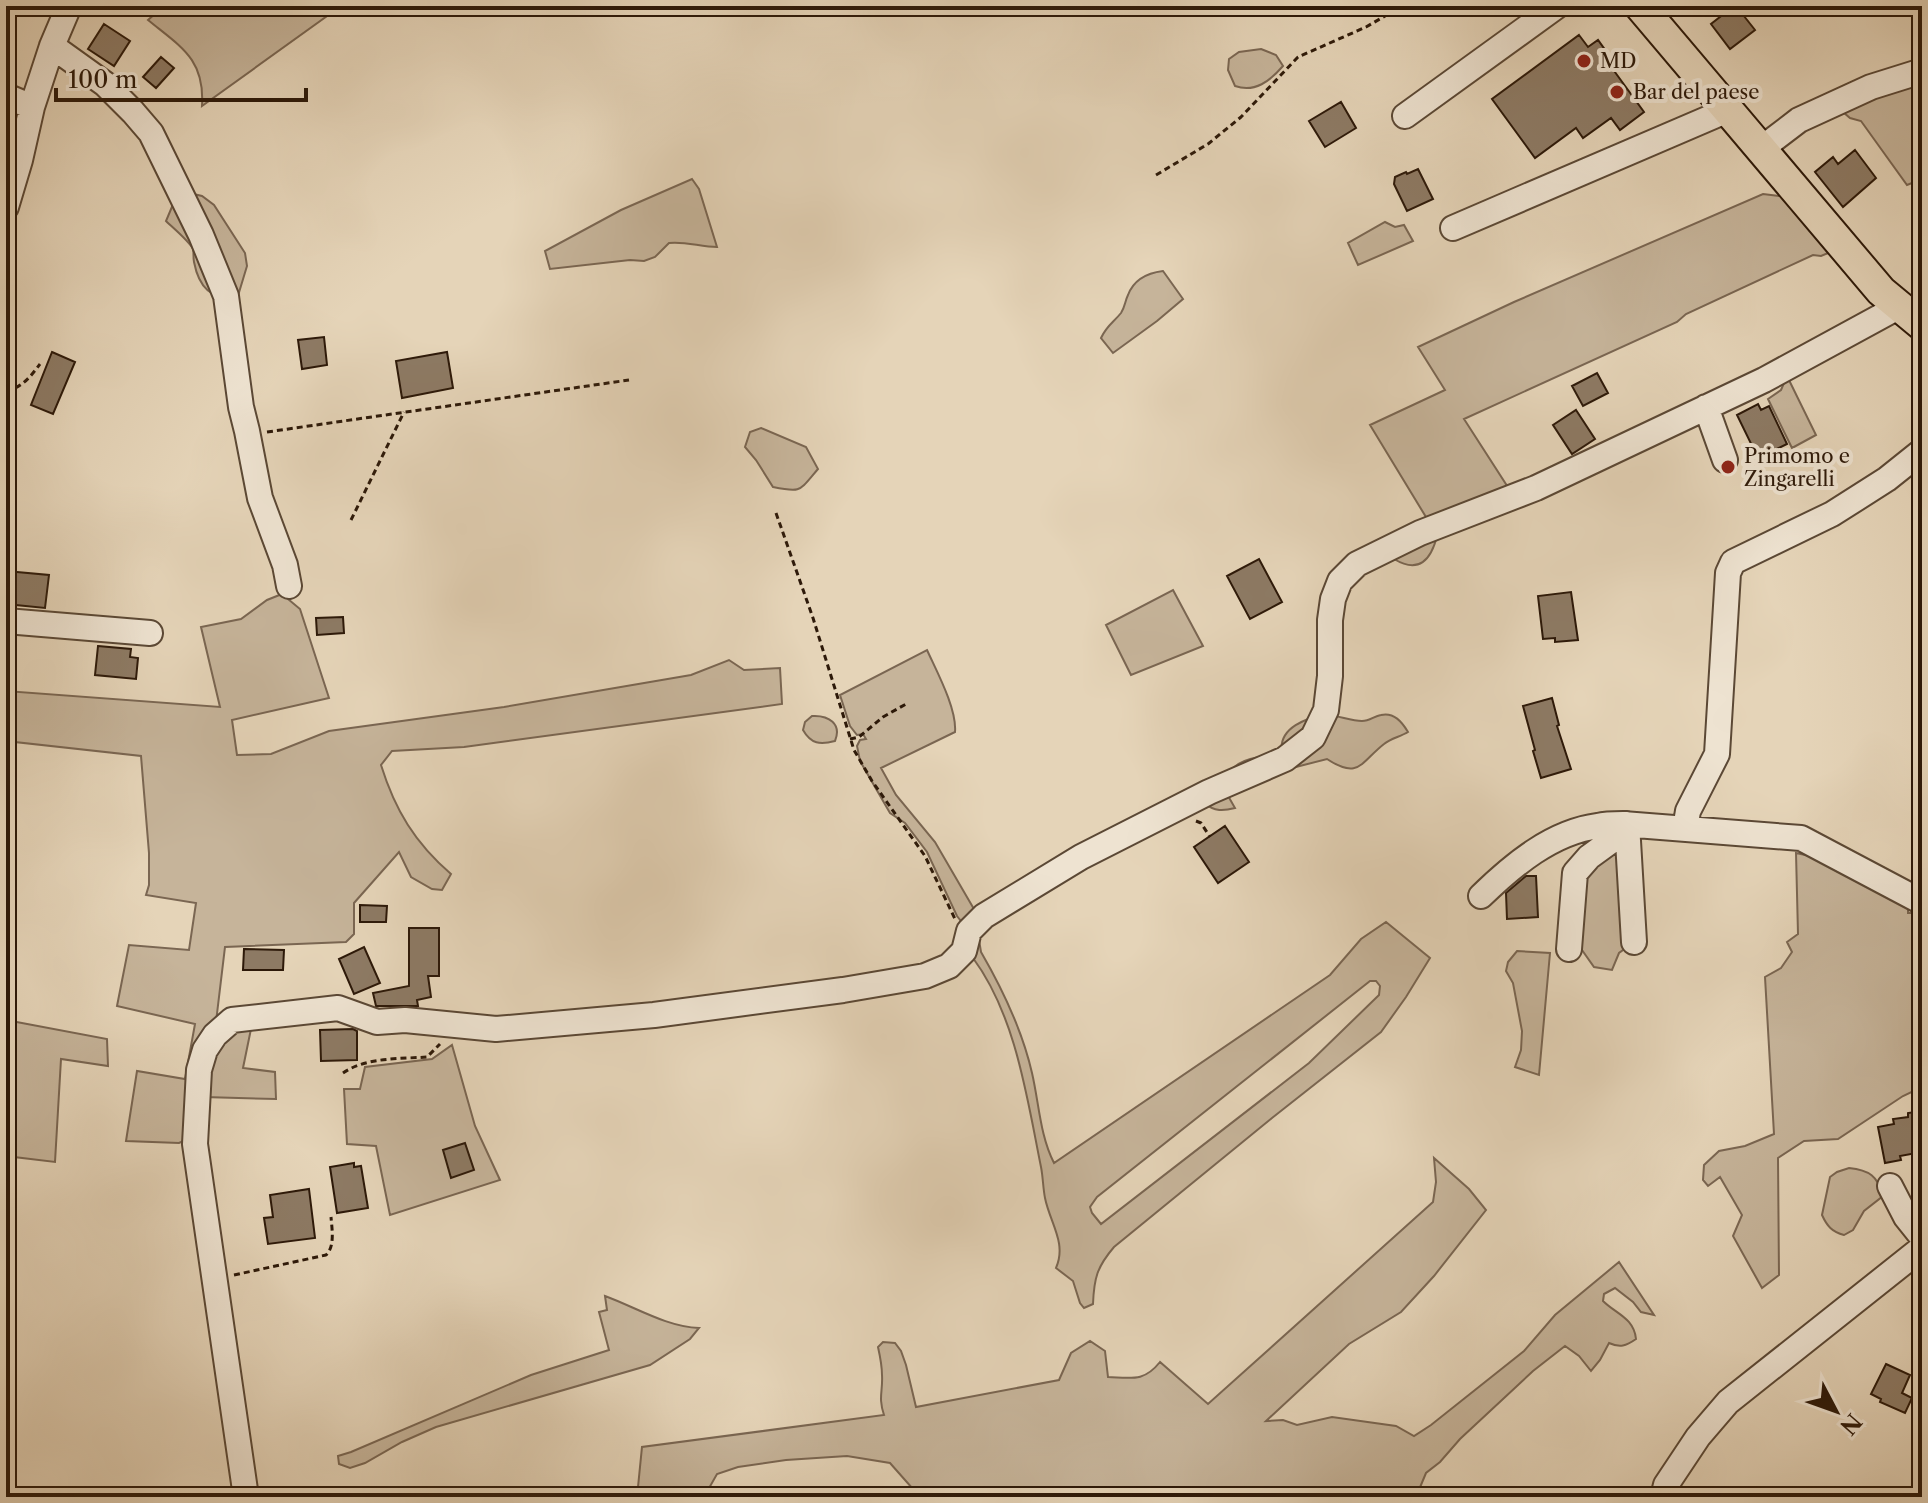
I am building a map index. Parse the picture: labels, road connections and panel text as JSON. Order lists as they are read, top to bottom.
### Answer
{
  "places": ["MD", "Bar del paese", "Primomo e Zingarelli"],
  "scale_bar": "100 m",
  "north": "bottom right"
}
